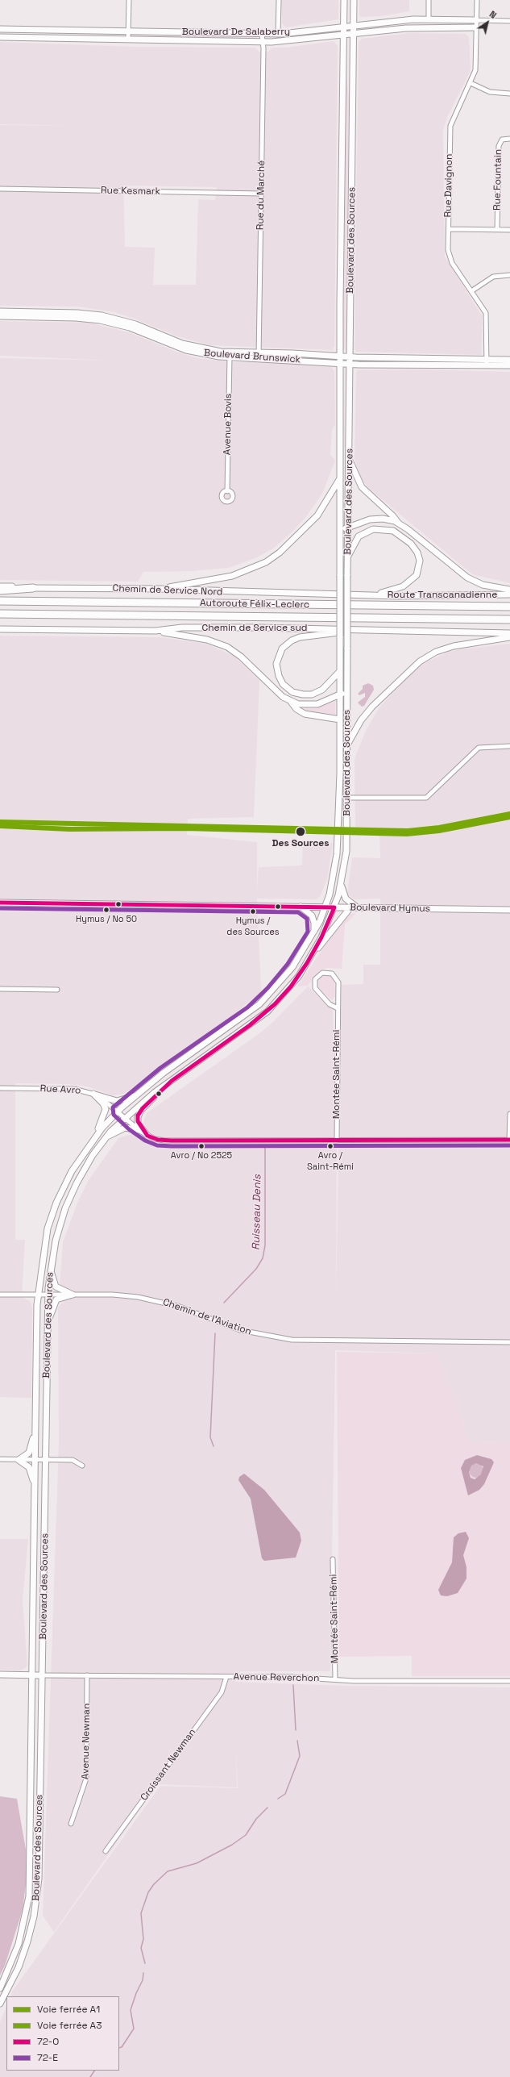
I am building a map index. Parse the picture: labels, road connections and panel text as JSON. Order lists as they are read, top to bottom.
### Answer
{
  "streets": {
    "highway": ["Autoroute Félix-Leclerc"],
    "main road": [
      "Boulevard De Salaberry",
      "Boulevard des Sources",
      "Boulevard Brunswick",
      "Chemin de Service Nord",
      "Route Transcanadienne",
      "Chemin de Service sud",
      "Boulevard Hymus"
    ],
    "street": [
      "Rue Fountain",
      "Rue Davignon",
      "Rue Kesmark",
      "Rue du Marché",
      "Avenue Bovis",
      "Montée Saint-Rémi",
      "Rue Avro",
      "Chemin de l'Aviation",
      "Avenue Reverchon",
      "Avenue Newman",
      "Croissant Newman"
    ]
  },
  "crossings": [
    ["Boulevard De Salaberry", "Rue Davignon"],
    ["Boulevard De Salaberry", "Rue du Marché"],
    ["Boulevard De Salaberry", "Boulevard des Sources"],
    ["Rue Davignon", "Boulevard Brunswick"],
    ["Rue Kesmark", "Rue du Marché"],
    ["Rue du Marché", "Boulevard Brunswick"],
    ["Boulevard des Sources", "Boulevard Brunswick"],
    ["Boulevard des Sources", "Boulevard Hymus"],
    ["Boulevard des Sources", "Rue Avro"],
    ["Boulevard des Sources", "Chemin de l'Aviation"],
    ["Boulevard des Sources", "Avenue Reverchon"],
    ["Boulevard Brunswick", "Avenue Bovis"],
    ["Chemin de Service Nord", "Route Transcanadienne"],
    ["Montée Saint-Rémi", "Rue Avro"],
    ["Montée Saint-Rémi", "Avenue Reverchon"],
    ["Avenue Reverchon", "Avenue Newman"],
    ["Avenue Reverchon", "Croissant Newman"]
  ],
  "water": ["Ruisseau Denis"],
  "places": [
    "Des Sources",
    "Hymus / No 50",
    "Hymus / des Sources",
    "Avro / No 2525",
    "Avro / Saint-Rémi"
  ],
  "lines": [
    "rail line A3",
    "rail line A1",
    "transit line 72-O",
    "transit line 72-E"
  ],
  "legend": [
    "Voie ferrée A1",
    "Voie ferrée A3",
    "72-O",
    "72-E"
  ],
  "north": "top right"
}
